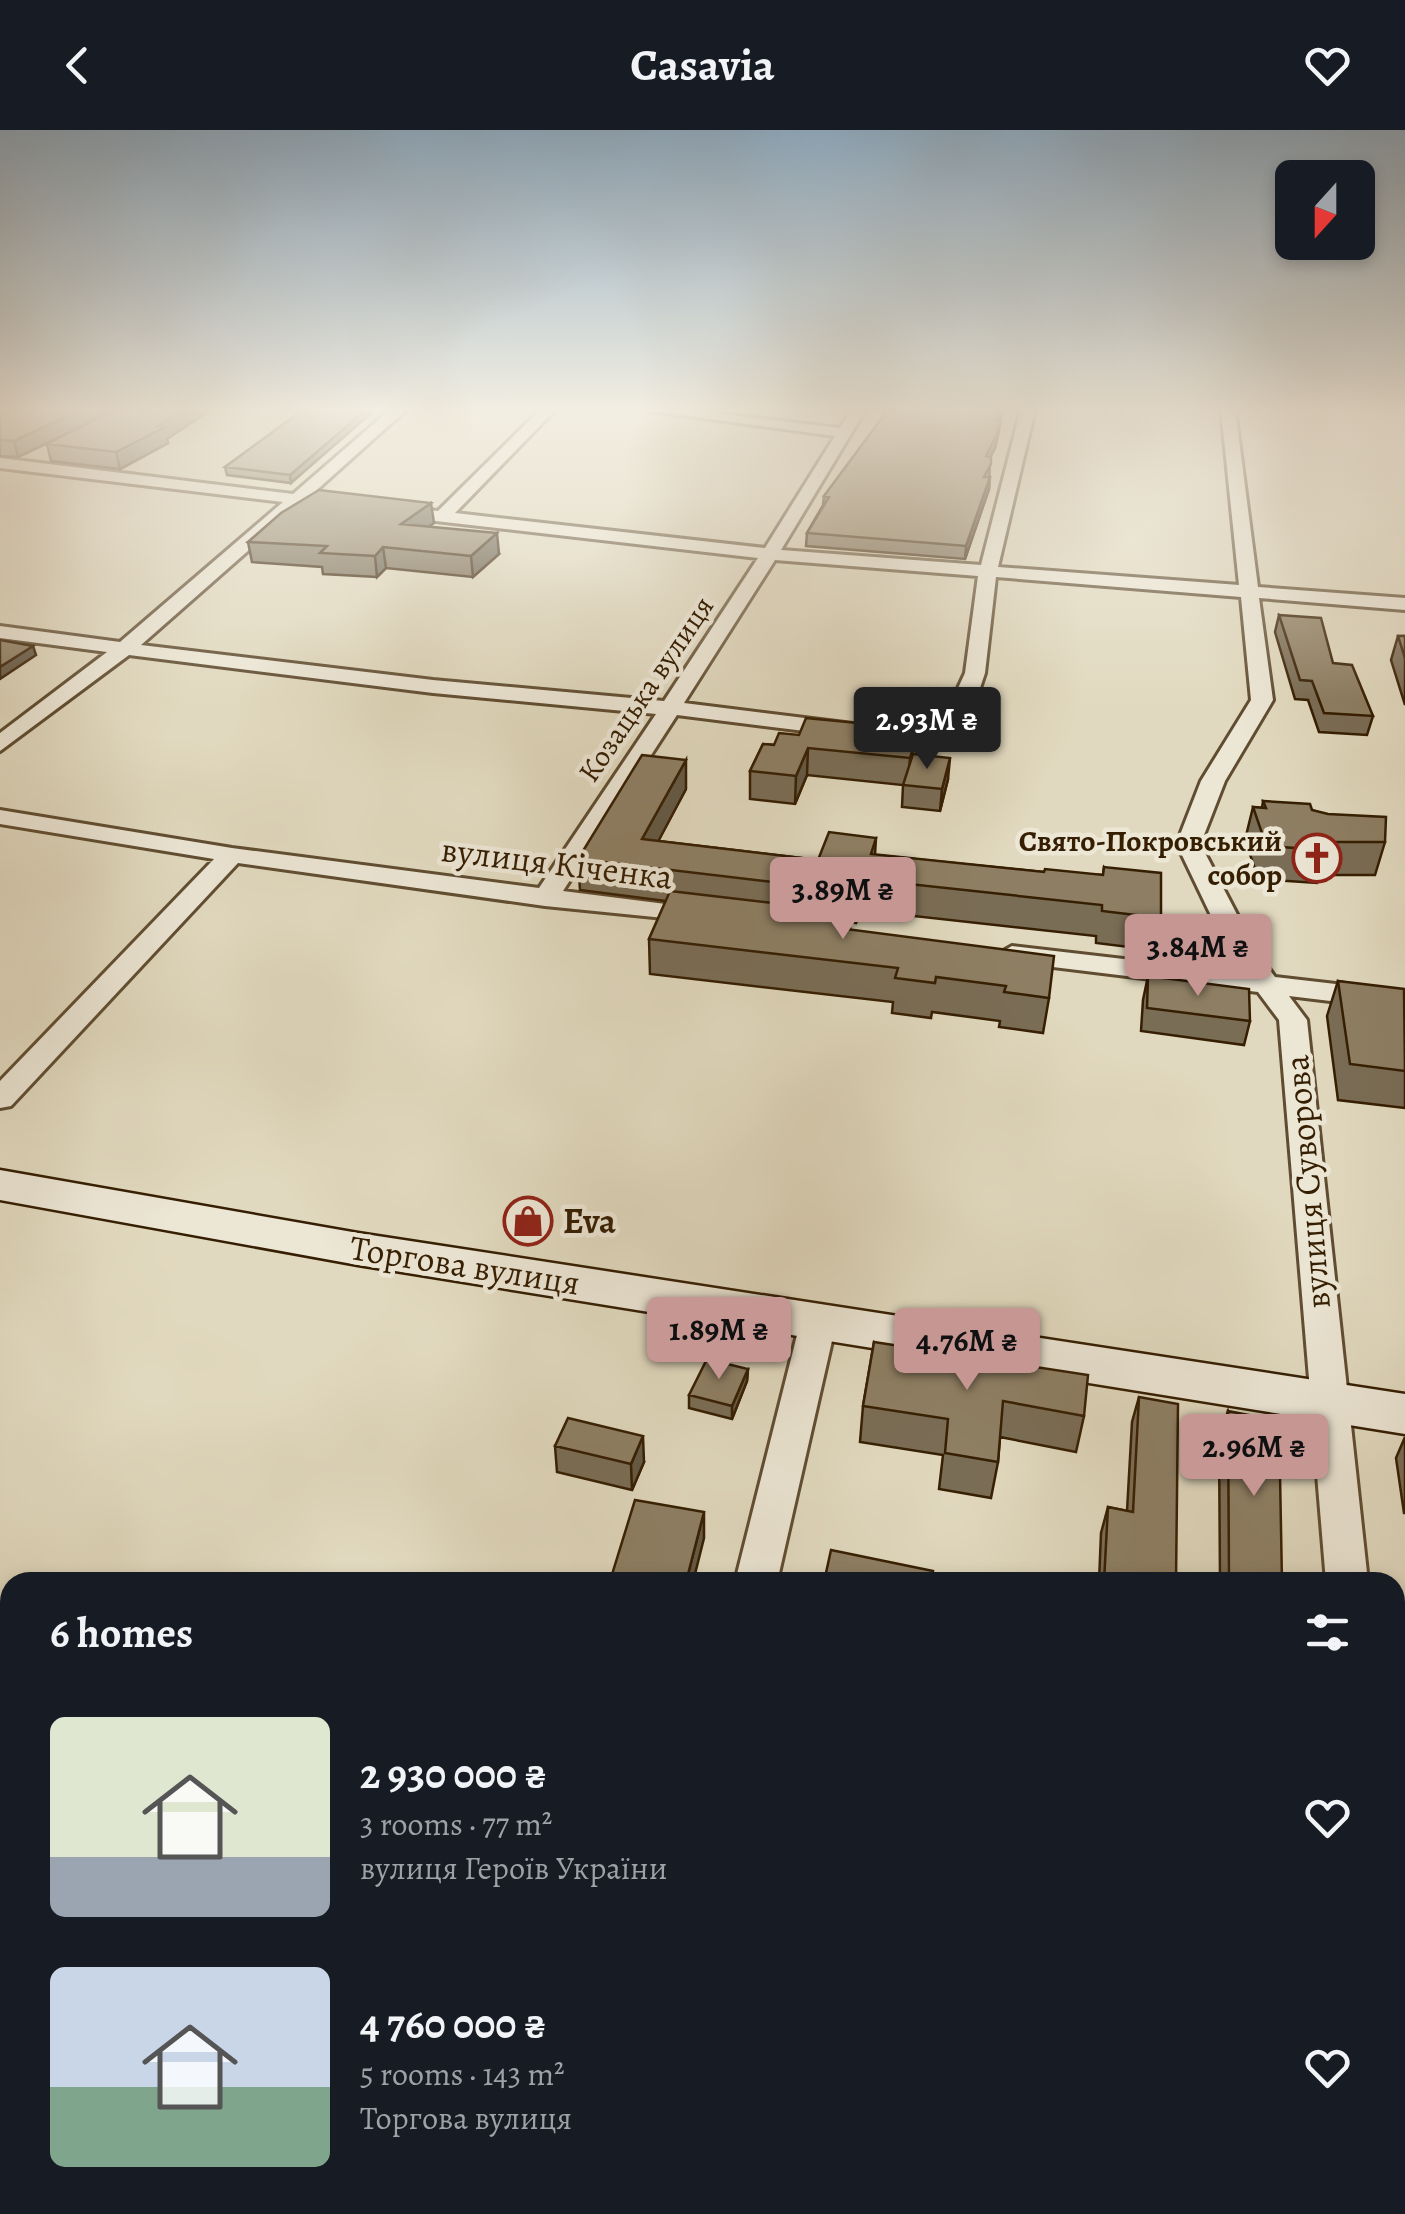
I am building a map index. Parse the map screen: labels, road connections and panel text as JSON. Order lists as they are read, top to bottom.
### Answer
{
  "streets": {
    "main road": ["Торгова вулиця"],
    "street": ["Козацька вулиця", "вулиця Кіченка", "вулиця Суворова"]
  },
  "crossings": [
    ["Козацька вулиця", "вулиця Кіченка"],
    ["вулиця Суворова", "Торгова вулиця"]
  ],
  "places": {
    "church": ["Свято-Покровський собор"],
    "shop": ["Eva"]
  },
  "north": "bottom",
  "page": {
    "header": "Casavia",
    "price": [
      "2.93M ₴",
      "3.89M ₴",
      "3.84M ₴",
      "1.89M ₴",
      "4.76M ₴",
      "2.96M ₴"
    ],
    "heading": "6 homes",
    "list": [
      {
        "name": "2 930 000 ₴",
        "note": "3 rooms · 77 m² · вулиця Героїв України"
      },
      {
        "name": "4 760 000 ₴",
        "note": "5 rooms · 143 m² · Торгова вулиця"
      }
    ]
  }
}
